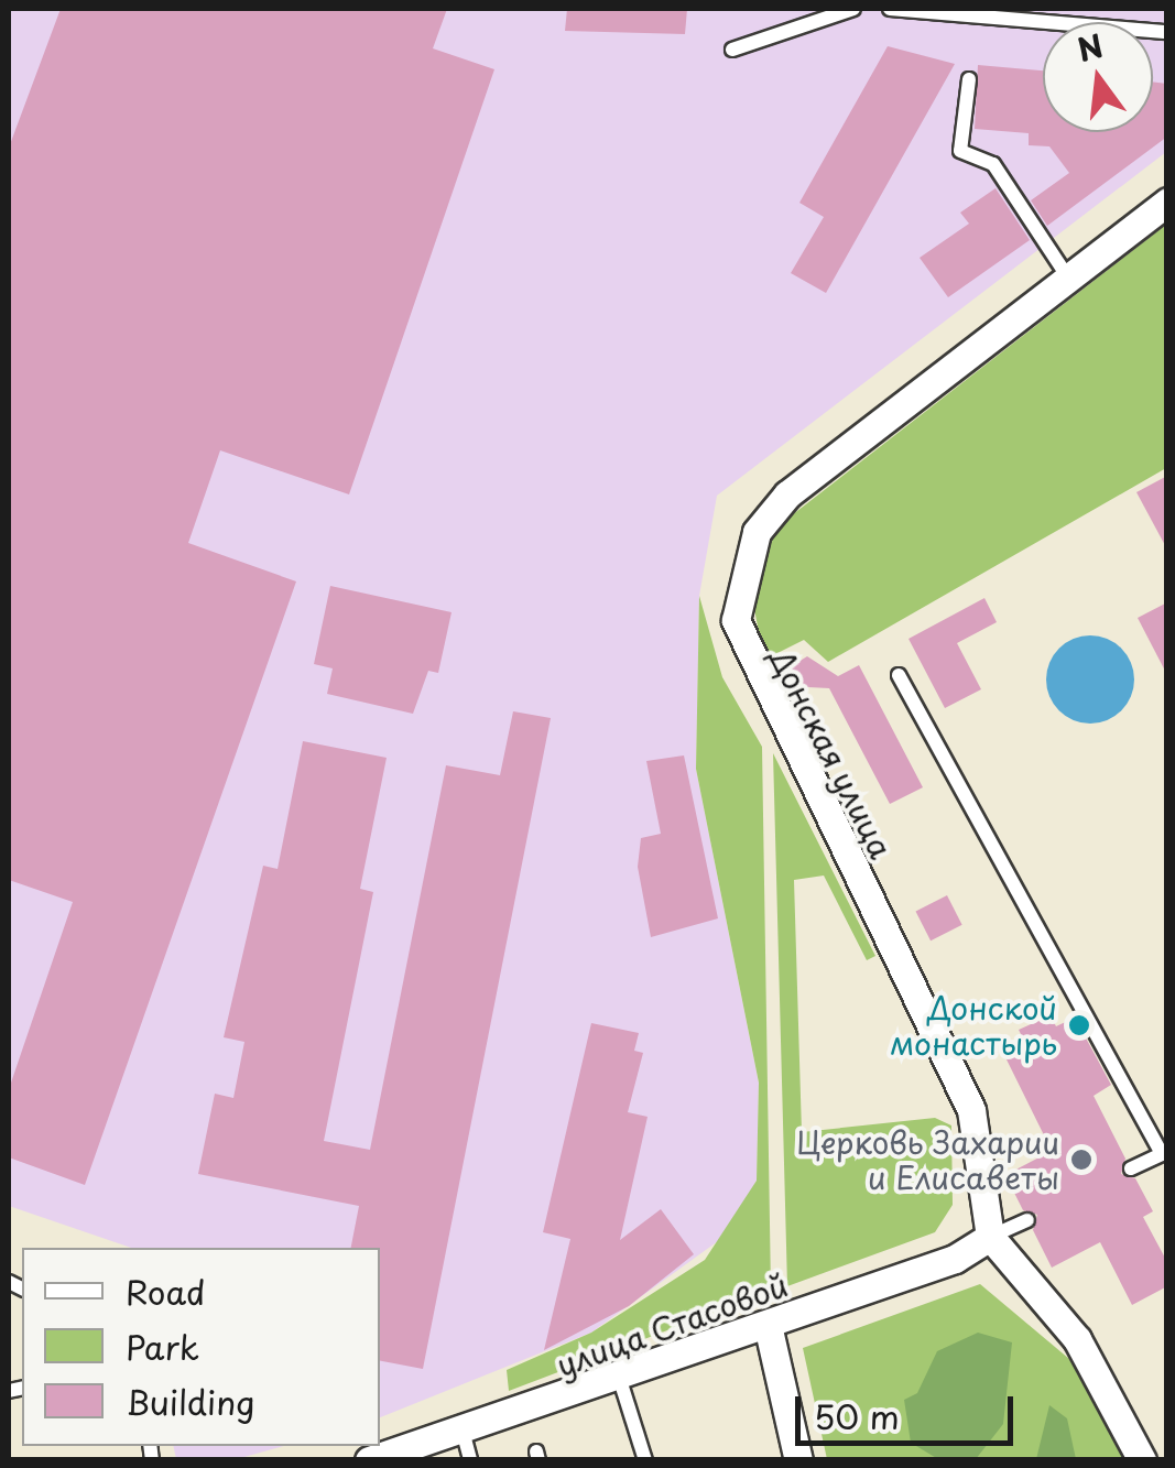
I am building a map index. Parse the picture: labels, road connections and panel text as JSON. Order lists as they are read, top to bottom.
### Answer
{
  "streets": {
    "street": ["Донская улица", "улица Стасовой"]
  },
  "crossings": [
    ["Донская улица", "улица Стасовой"]
  ],
  "places": ["Донской монастырь", "Церковь Захарии и Елисаветы"],
  "legend": ["Road", "Park", "Building"],
  "scale_bar": "50 m",
  "north": "top"
}
